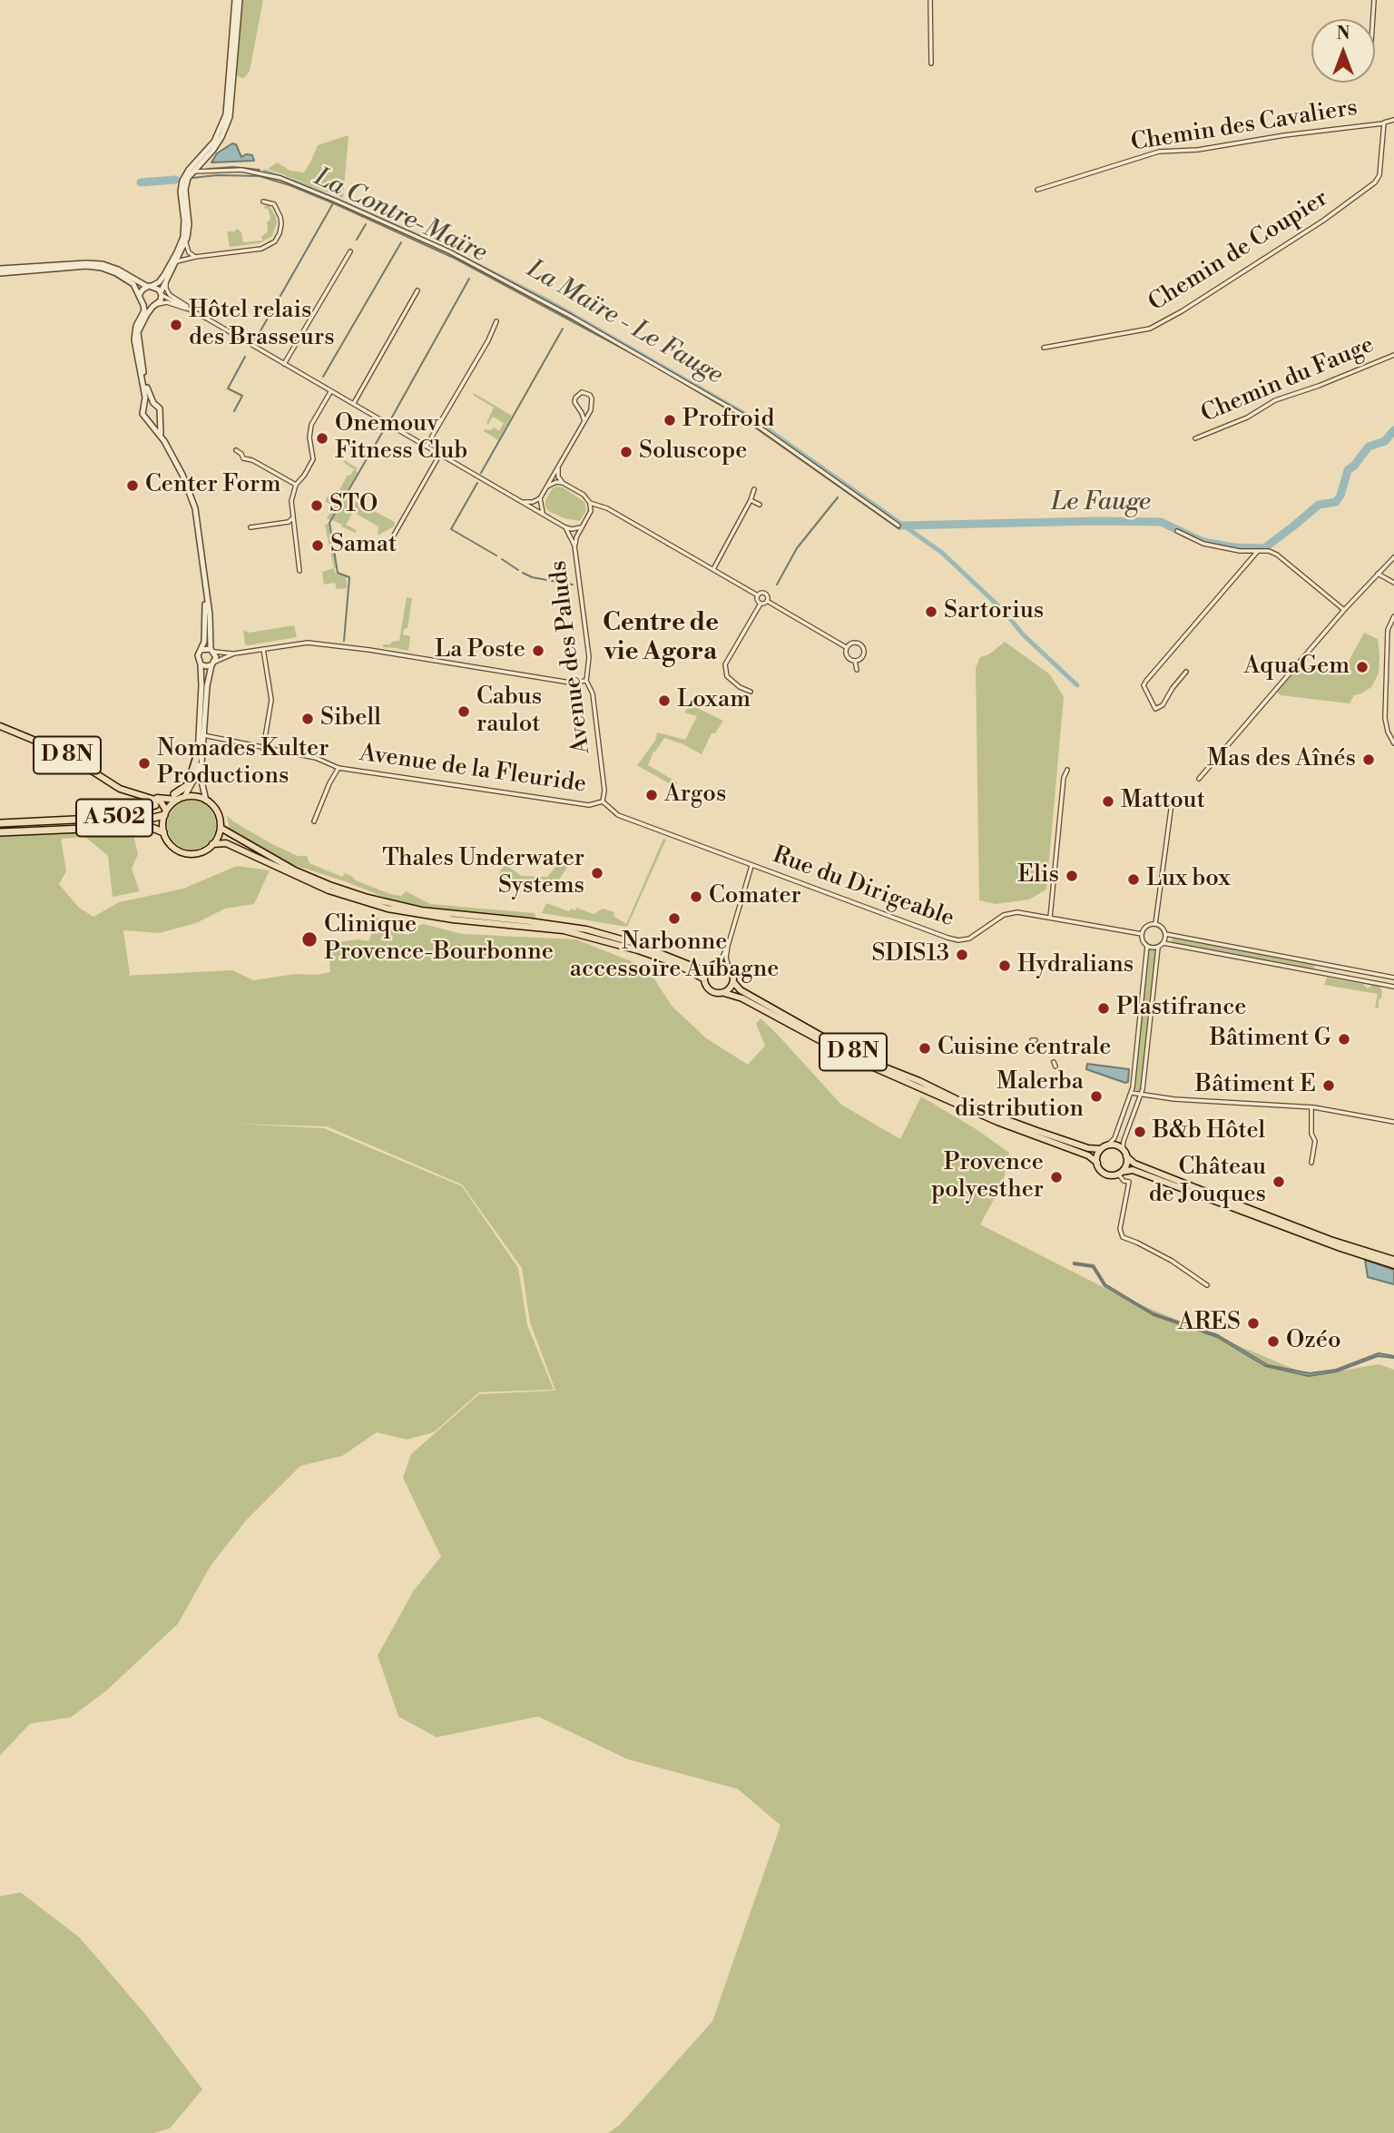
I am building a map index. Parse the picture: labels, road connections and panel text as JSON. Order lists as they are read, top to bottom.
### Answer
{
  "streets": {
    "highway": ["A 502"],
    "main road": ["D 8N"],
    "street": [
      "Chemin des Cavaliers",
      "Chemin de Coupier",
      "Chemin du Fauge",
      "Avenue des Paluds",
      "Avenue de la Fleuride",
      "Rue du Dirigeable"
    ]
  },
  "crossings": [
    ["Chemin des Cavaliers", "Chemin de Coupier"],
    ["Avenue des Paluds", "Avenue de la Fleuride"],
    ["D 8N", "A 502"],
    ["Avenue de la Fleuride", "Rue du Dirigeable"]
  ],
  "districts": ["Centre de vie Agora"],
  "water": ["La Contre-Maïre", "La Maïre - Le Fauge", "Le Fauge"],
  "places": [
    "Hôtel relais des Brasseurs",
    "Profroid",
    "Onemouv Fitness Club",
    "Soluscope",
    "Center Form",
    "STO",
    "Samat",
    "Sartorius",
    "La Poste",
    "AquaGem",
    "Loxam",
    "Cabus raulot",
    "Sibell",
    "Mas des Aînés",
    "Nomades Kulter Productions",
    "Argos",
    "Mattout",
    "Thales Underwater Systems",
    "Elis",
    "Lux box",
    "Comater",
    "Narbonne accessoire Aubagne",
    "Clinique Provence-Bourbonne",
    "SDIS13",
    "Hydralians",
    "Plastifrance",
    "Bâtiment G",
    "Cuisine centrale",
    "Bâtiment E",
    "Malerba distribution",
    "B&b Hôtel",
    "Provence polyesther",
    "Château de Jouques",
    "ARES",
    "Ozéo"
  ],
  "north": "top"
}
